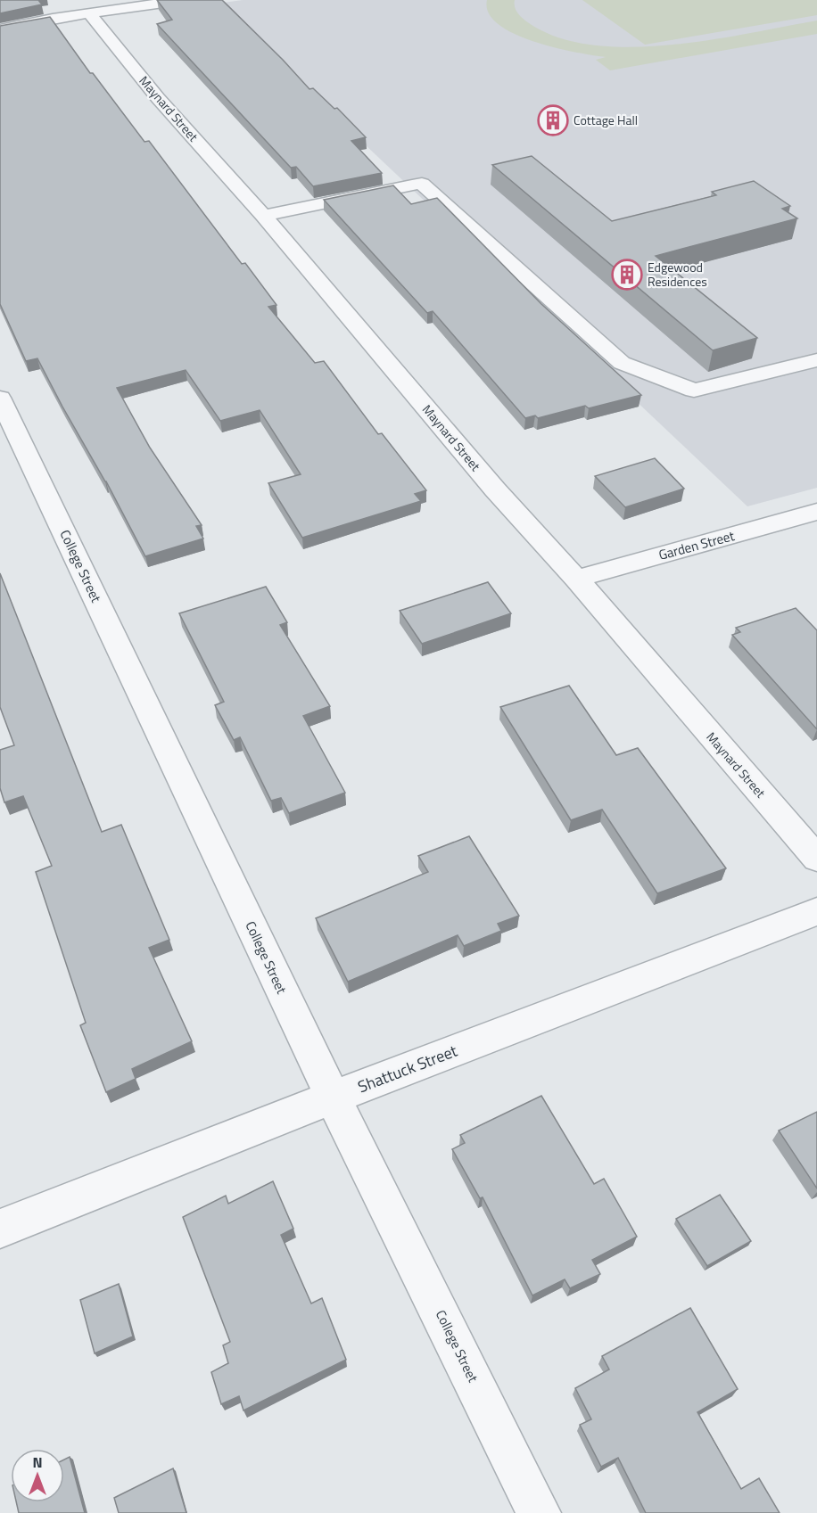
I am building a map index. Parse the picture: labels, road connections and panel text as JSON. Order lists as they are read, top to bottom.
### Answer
{
  "streets": {
    "street": [
      "Maynard Street",
      "Garden Street",
      "College Street",
      "Shattuck Street"
    ]
  },
  "crossings": [
    ["Maynard Street", "Garden Street"],
    ["College Street", "Shattuck Street"]
  ],
  "places": {
    "building": ["Cottage Hall", "Edgewood Residences"]
  },
  "north": "top"
}
